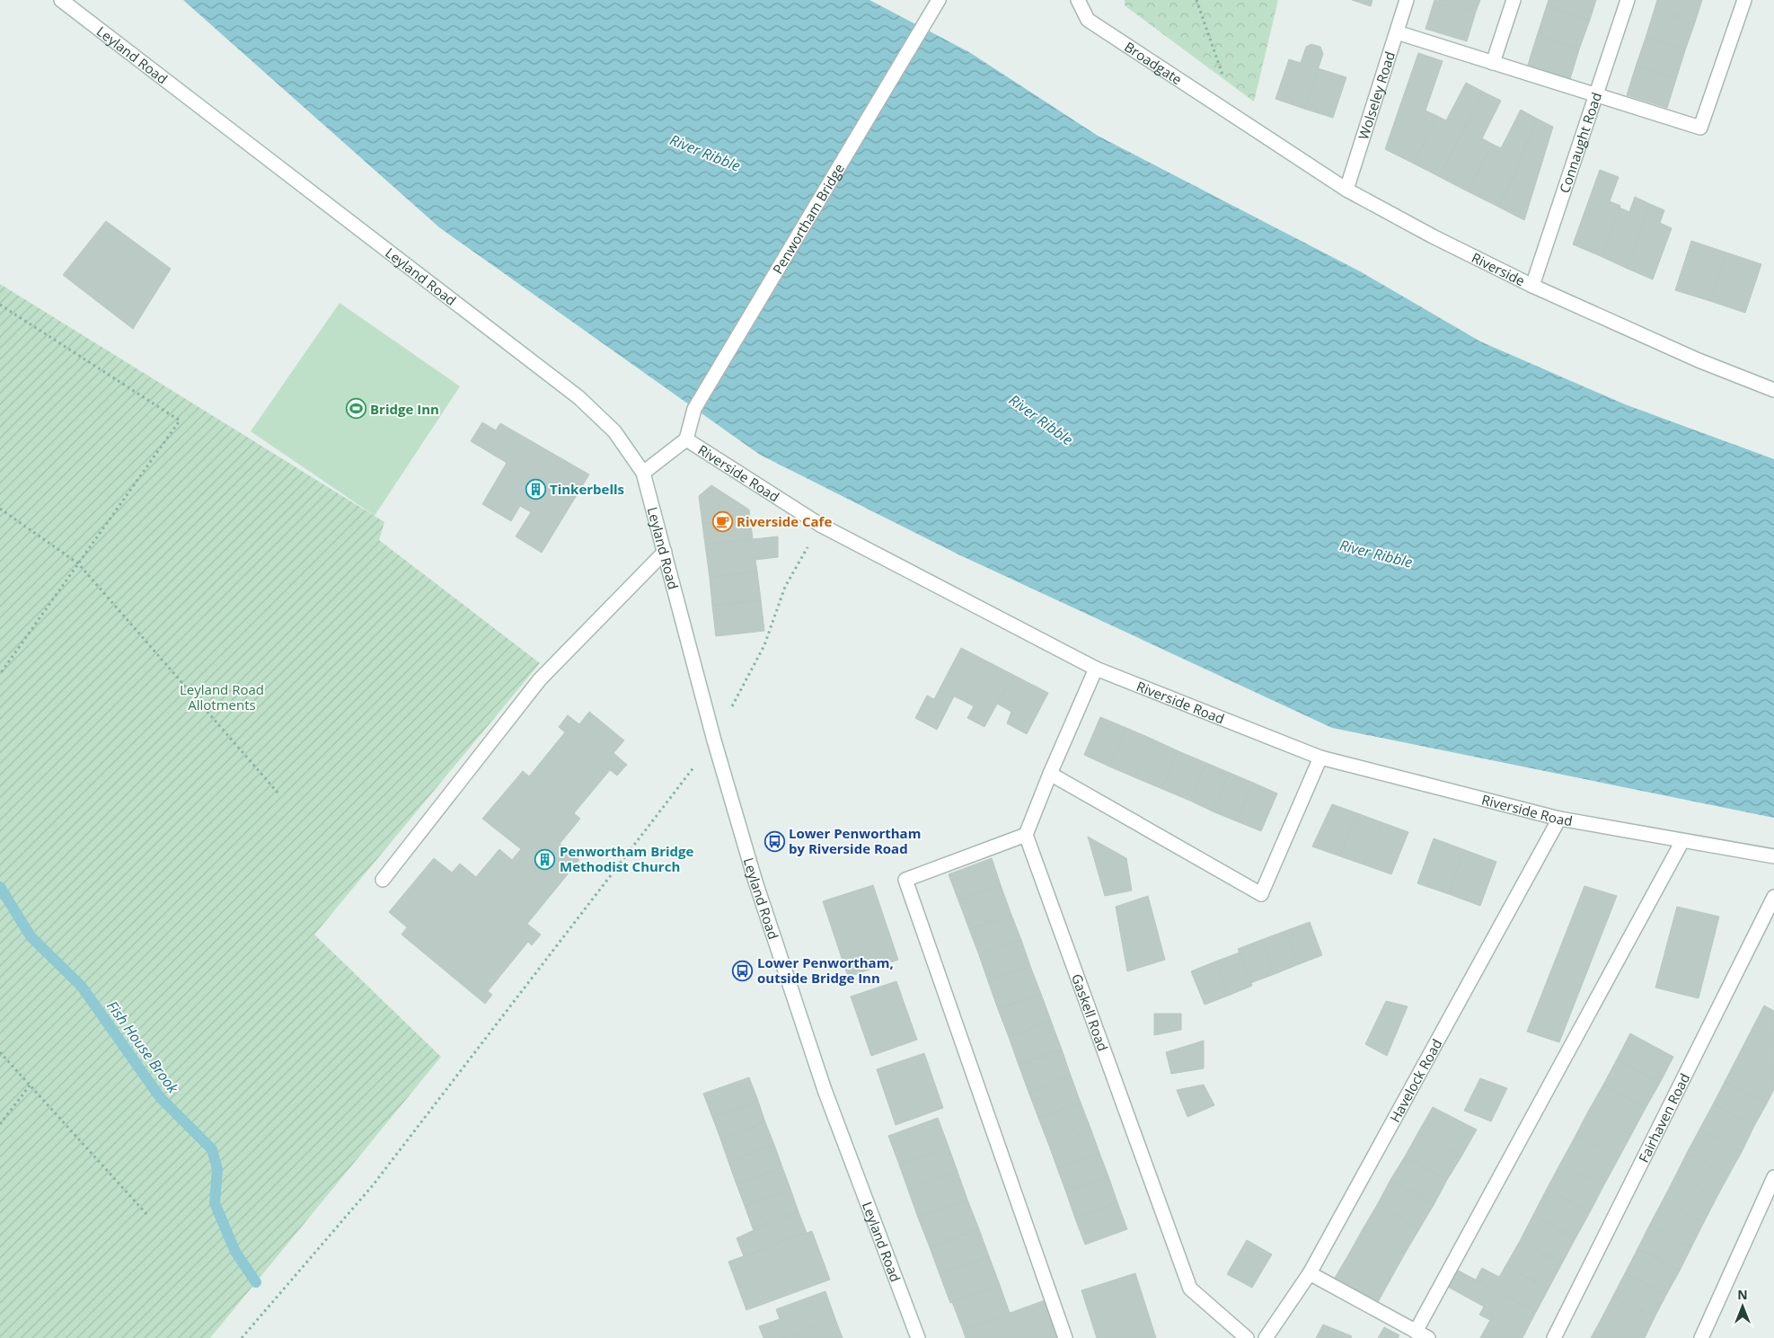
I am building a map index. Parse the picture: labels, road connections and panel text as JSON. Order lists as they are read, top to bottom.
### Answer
{
  "streets": {
    "street": [
      "Leyland Road",
      "Broadgate",
      "Wolseley Road",
      "Connaught Road",
      "Penwortham Bridge",
      "Riverside",
      "Riverside Road",
      "Gaskell Road",
      "Havelock Road",
      "Fairhaven Road"
    ]
  },
  "crossings": [
    ["Leyland Road", "Riverside Road"],
    ["Broadgate", "Riverside"],
    ["Wolseley Road", "Riverside"],
    ["Connaught Road", "Riverside"],
    ["Penwortham Bridge", "Riverside Road"],
    ["Riverside Road", "Havelock Road"]
  ],
  "water": ["River Ribble", "Fish House Brook"],
  "parks": ["Leyland Road Allotments"],
  "places": {
    "sports": ["Bridge Inn"],
    "building": ["Tinkerbells", "Penwortham Bridge Methodist Church"],
    "cafe": ["Riverside Cafe"],
    "bus stop": ["Lower Penwortham by Riverside Road", "Lower Penwortham, outside Bridge Inn"]
  },
  "north": "top"
}
